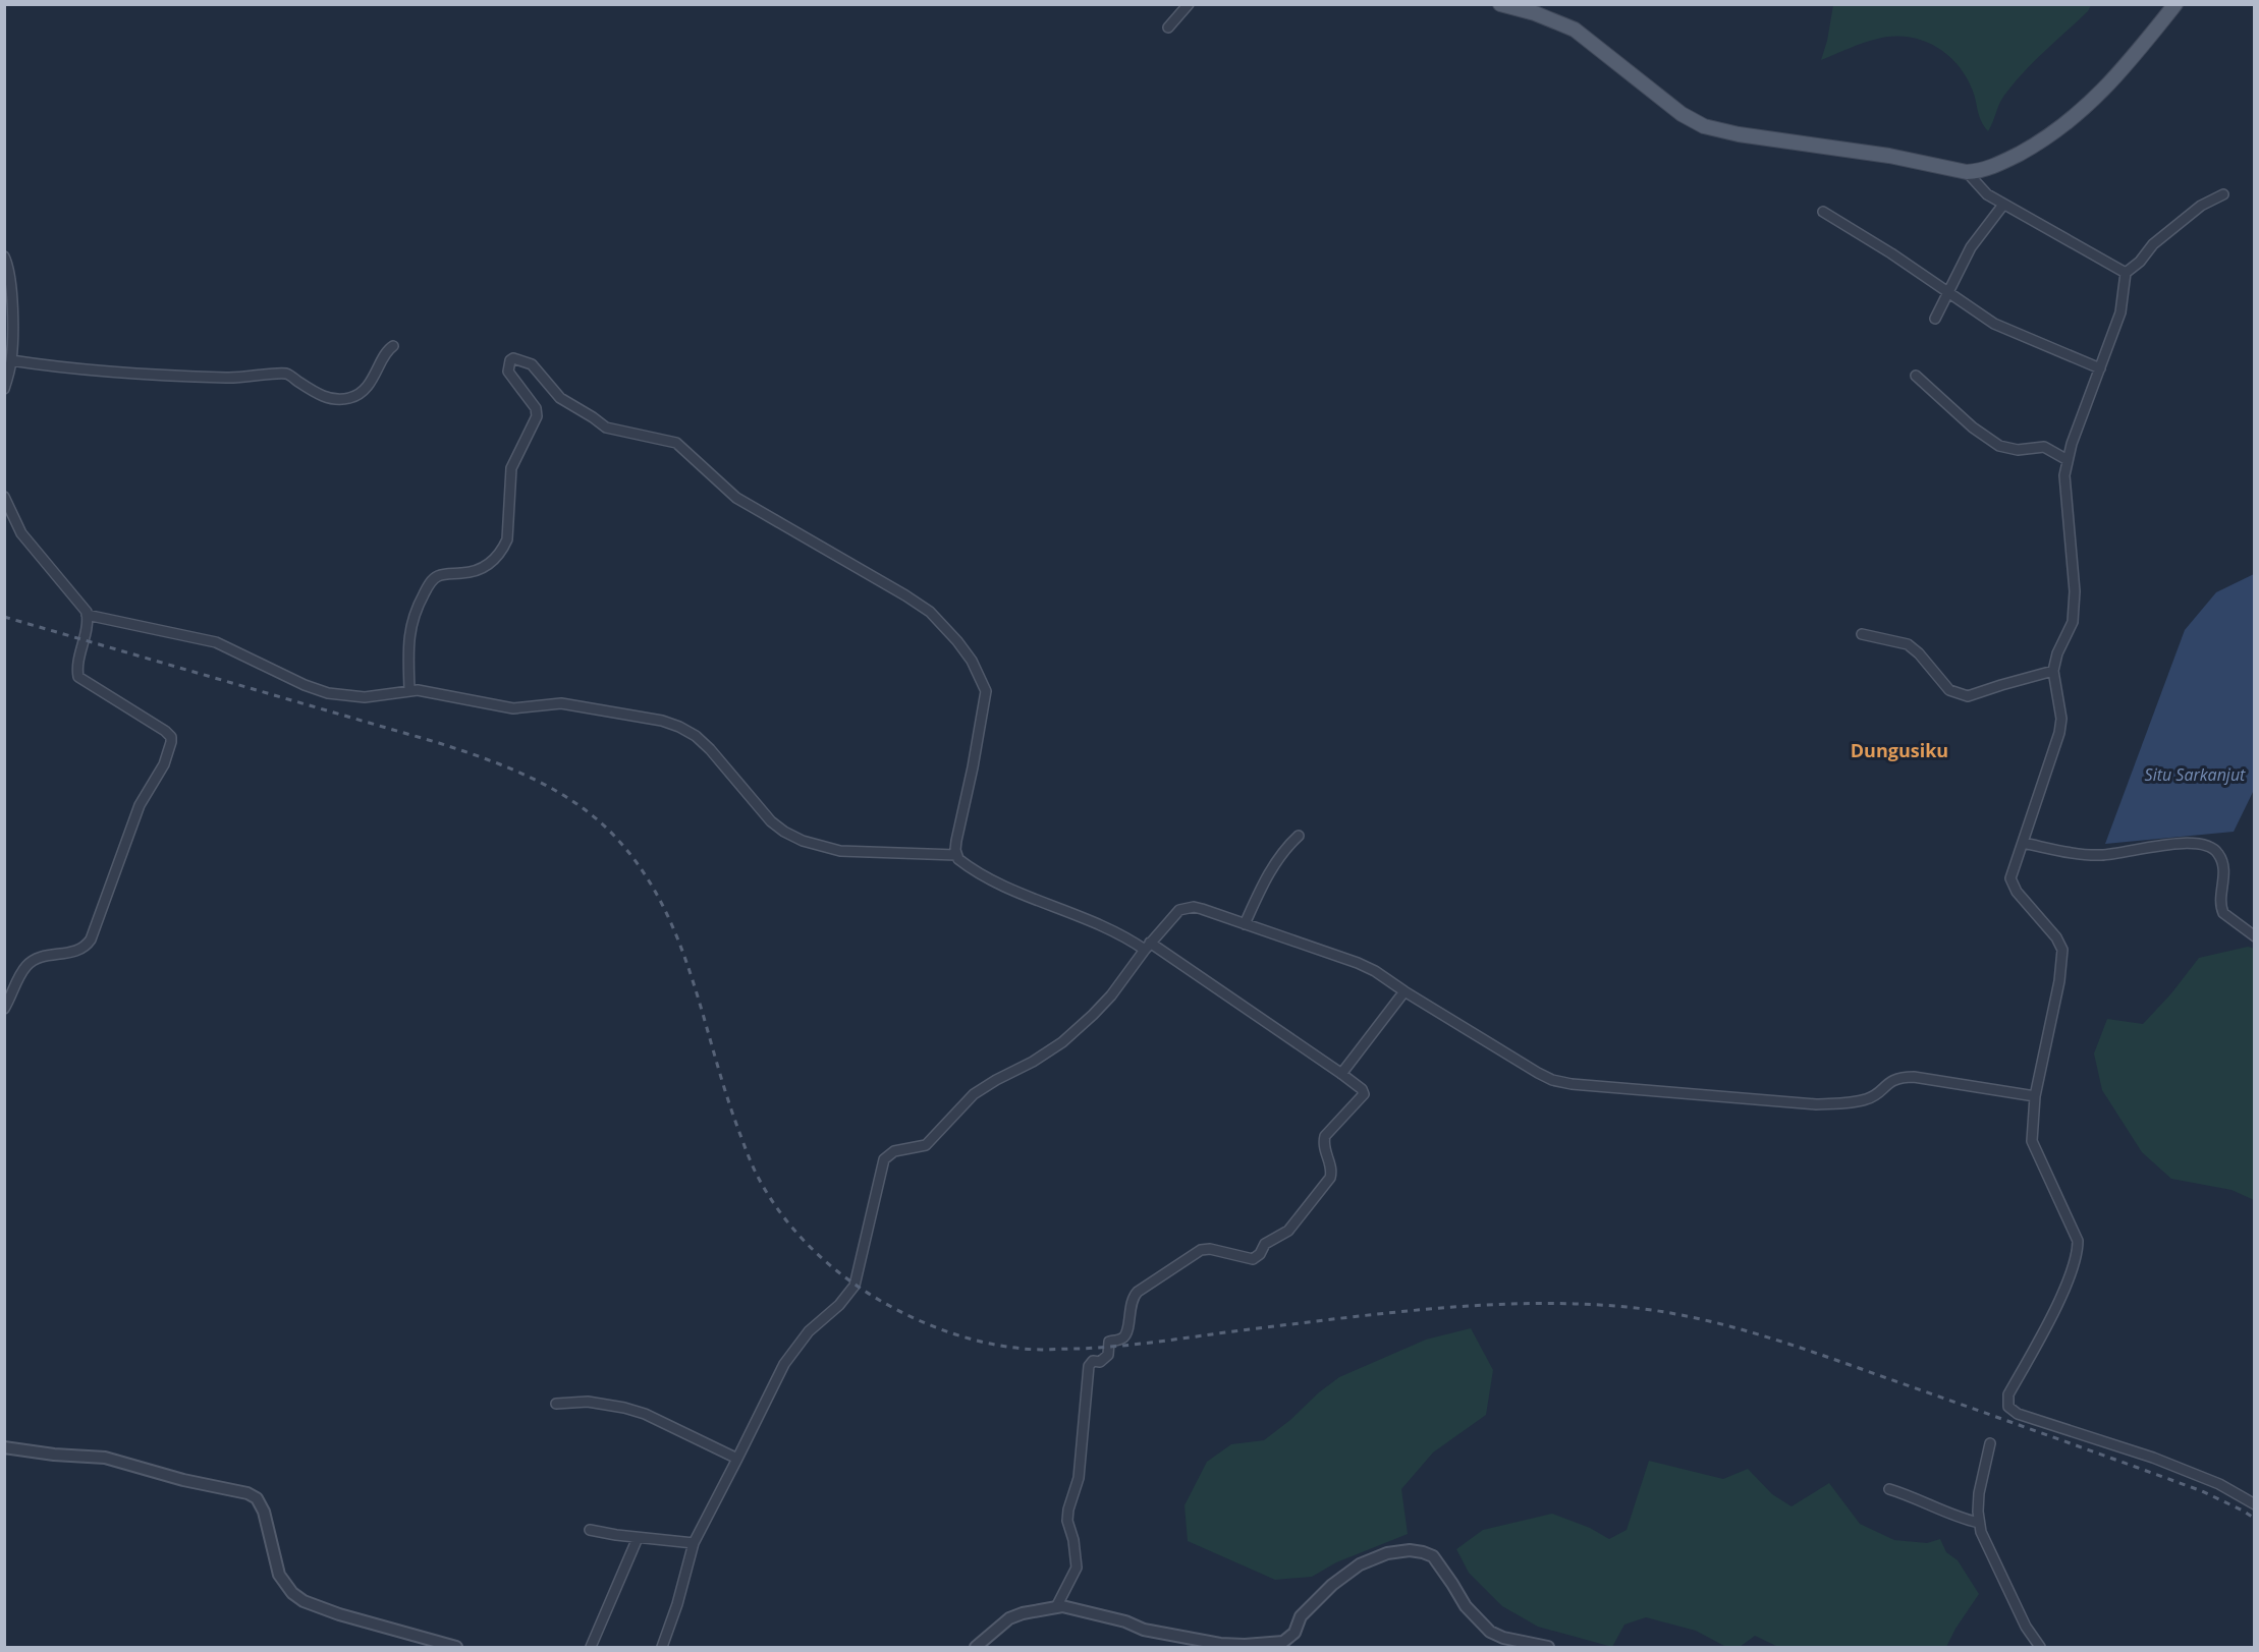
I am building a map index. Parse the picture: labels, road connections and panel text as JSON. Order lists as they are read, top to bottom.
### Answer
{
  "districts": ["Dungusiku"],
  "water": ["Situ Sarkanjut"]
}
